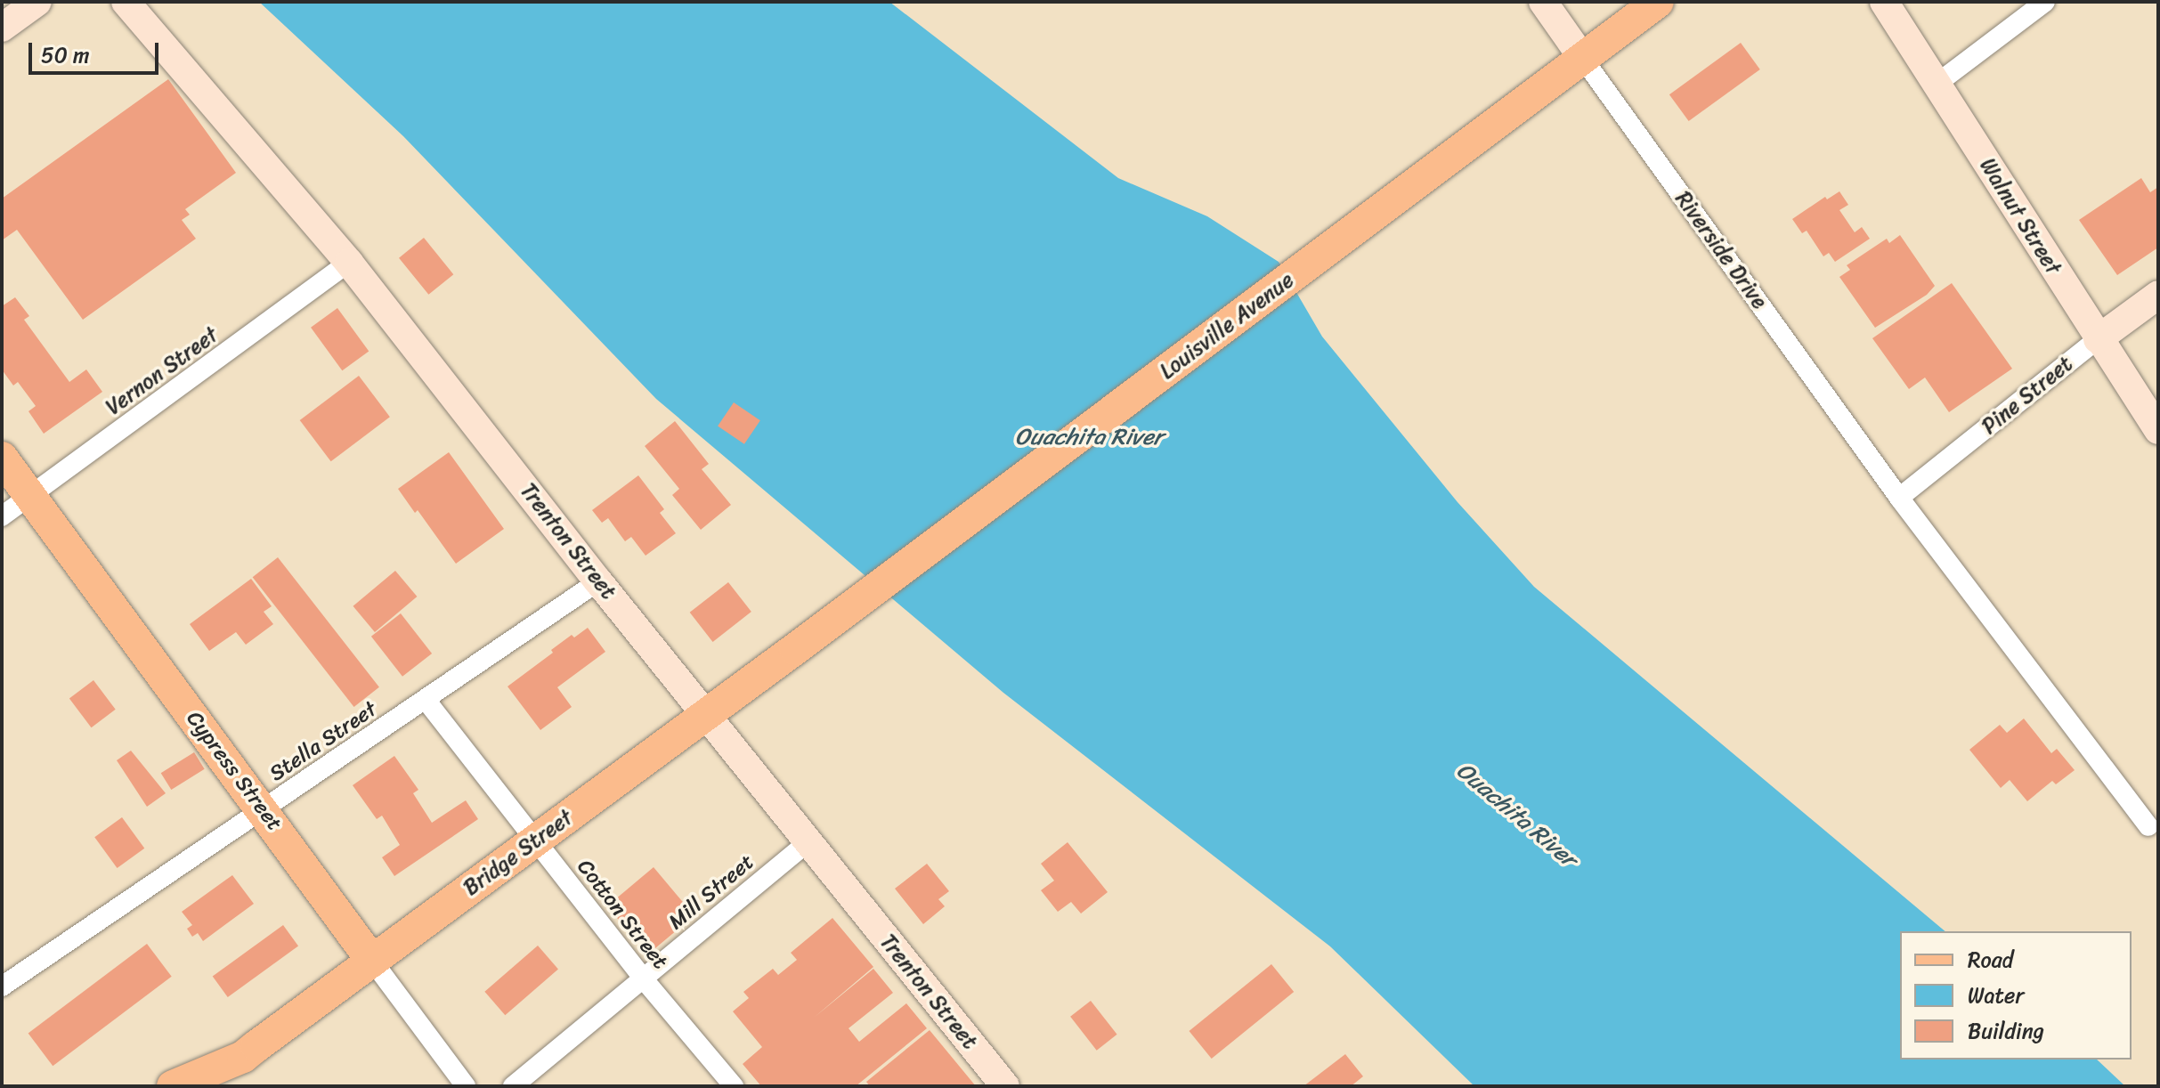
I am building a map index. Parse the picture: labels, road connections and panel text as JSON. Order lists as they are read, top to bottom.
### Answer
{
  "streets": {
    "main road": ["Louisville Avenue", "Cypress Street", "Bridge Street"],
    "street": [
      "Walnut Street",
      "Riverside Drive",
      "Vernon Street",
      "Pine Street",
      "Trenton Street",
      "Stella Street",
      "Mill Street",
      "Cotton Street"
    ]
  },
  "crossings": [
    ["Walnut Street", "Pine Street"],
    ["Riverside Drive", "Louisville Avenue"],
    ["Riverside Drive", "Pine Street"],
    ["Louisville Avenue", "Bridge Street"],
    ["Vernon Street", "Trenton Street"],
    ["Vernon Street", "Cypress Street"],
    ["Trenton Street", "Stella Street"],
    ["Trenton Street", "Bridge Street"],
    ["Trenton Street", "Mill Street"],
    ["Stella Street", "Cypress Street"],
    ["Stella Street", "Cotton Street"],
    ["Cypress Street", "Bridge Street"],
    ["Bridge Street", "Cotton Street"],
    ["Mill Street", "Cotton Street"]
  ],
  "water": ["Ouachita River"],
  "legend": ["Road", "Water", "Building"],
  "scale_bar": "50 m"
}
